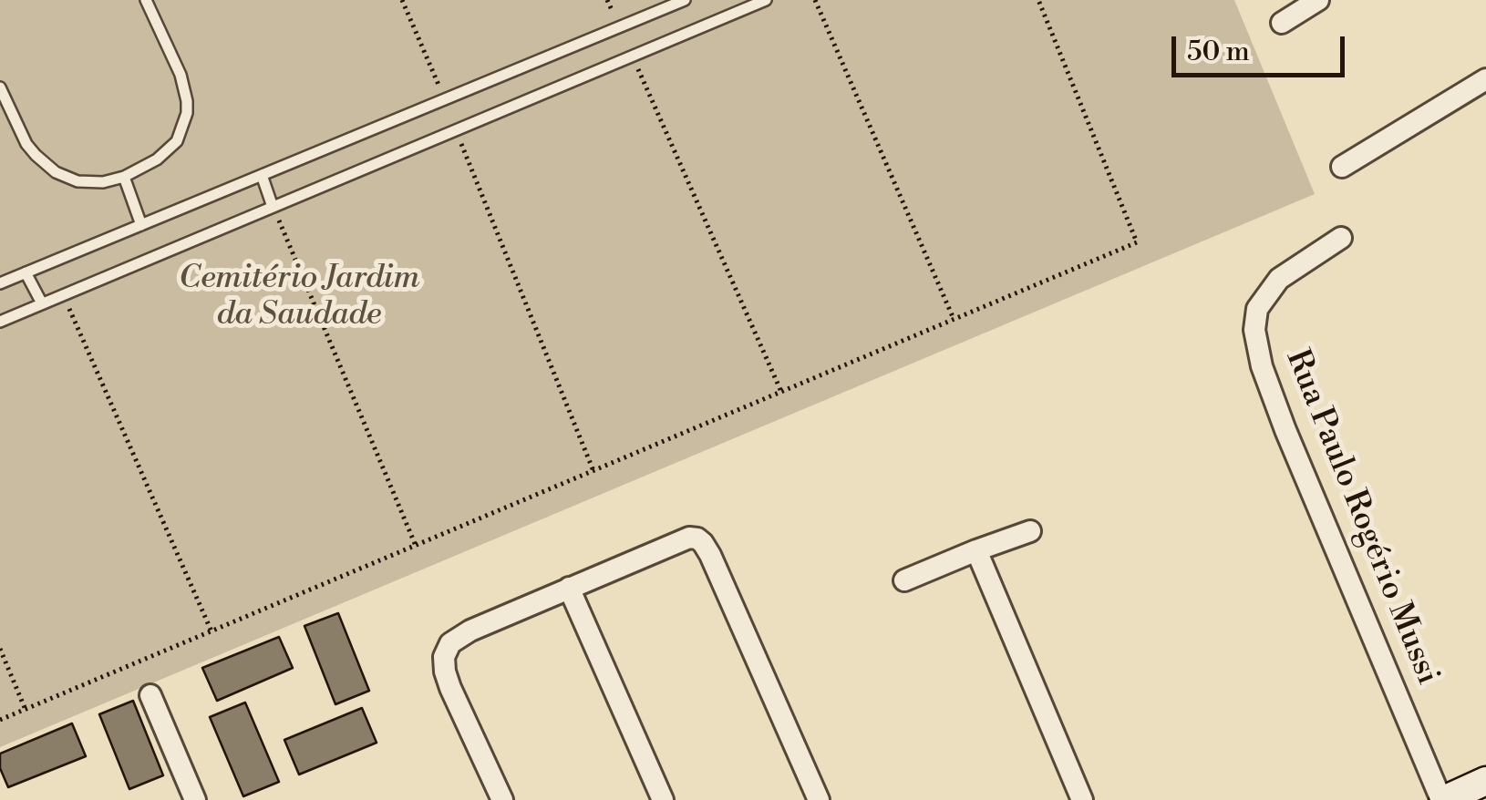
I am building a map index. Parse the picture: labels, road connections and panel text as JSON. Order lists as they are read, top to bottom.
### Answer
{
  "streets": {
    "street": ["Rua Paulo Rogério Mussi"]
  },
  "parks": ["Cemitério Jardim da Saudade"],
  "scale_bar": "50 m"
}
